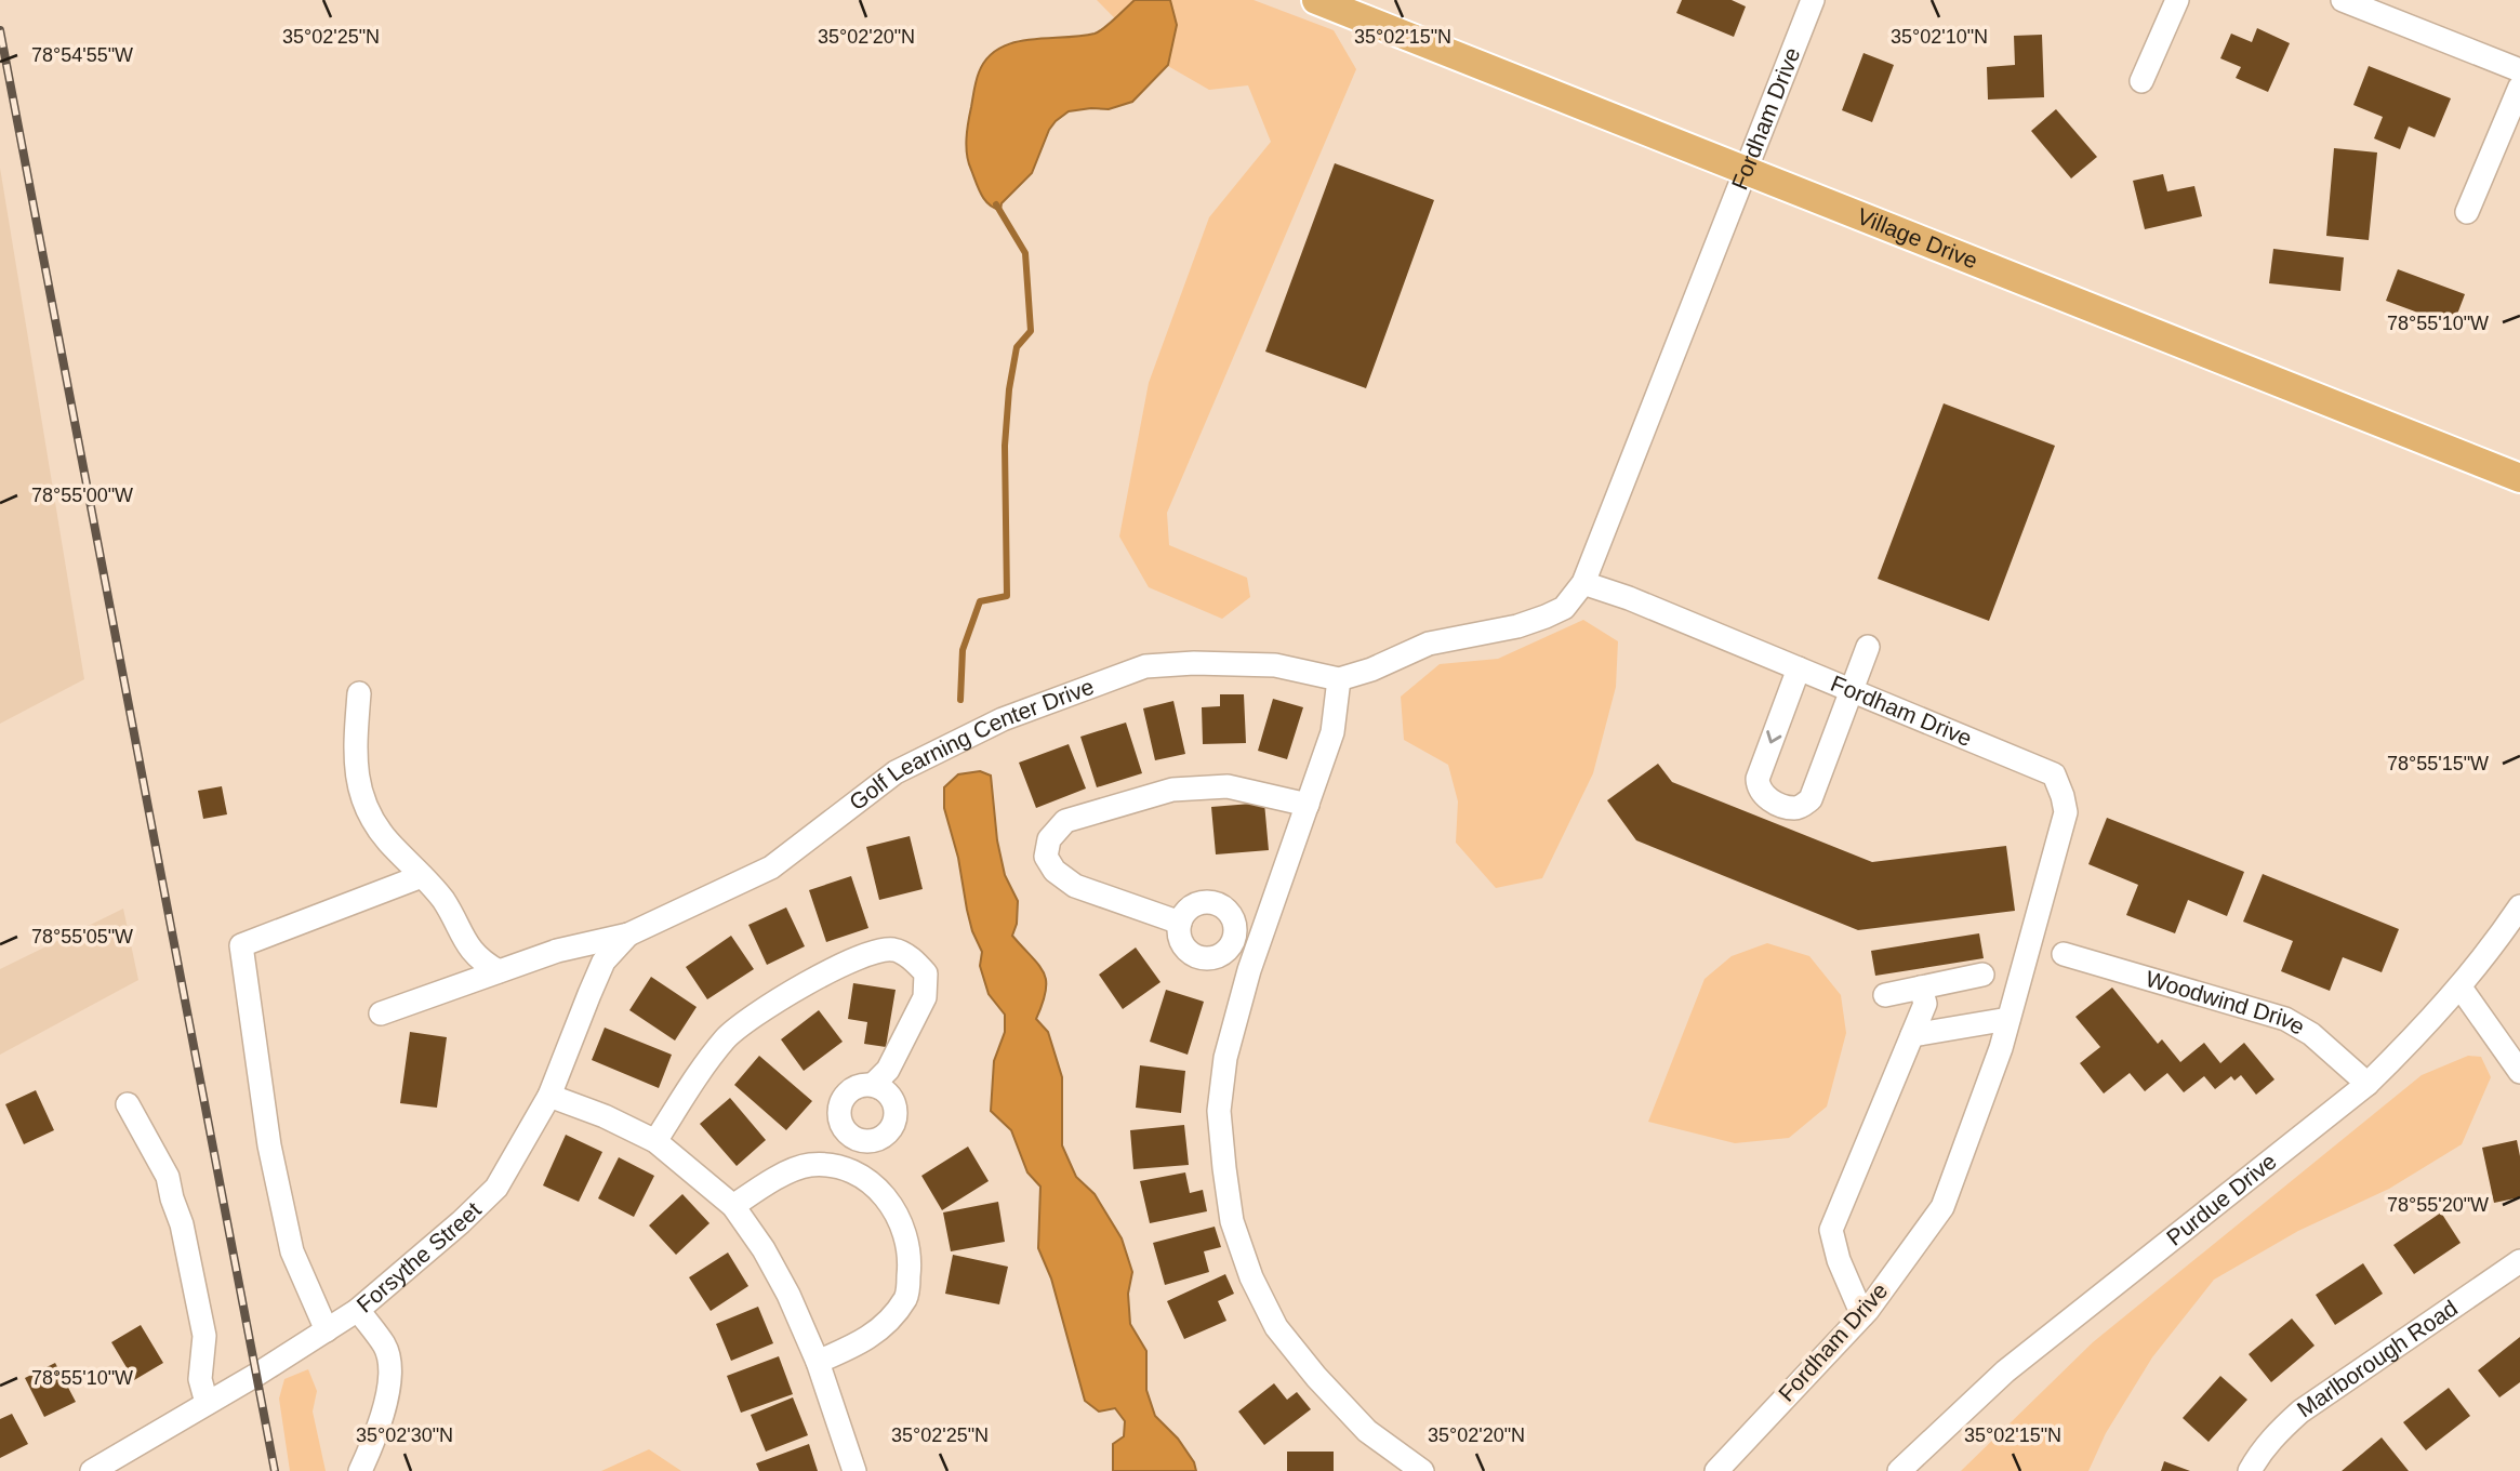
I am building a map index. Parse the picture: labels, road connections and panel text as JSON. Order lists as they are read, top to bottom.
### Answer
{
  "streets": {
    "main road": ["Village Drive"],
    "street": [
      "Fordham Drive",
      "Golf Learning Center Drive",
      "Woodwind Drive",
      "Purdue Drive",
      "Forsythe Street",
      "Marlborough Road"
    ]
  },
  "crossings": [
    ["Fordham Drive", "Village Drive"],
    ["Golf Learning Center Drive", "Forsythe Street"],
    ["Woodwind Drive", "Purdue Drive"]
  ],
  "coordinates": [
    "35°02'25\"N",
    "35°02'20\"N",
    "35°02'15\"N",
    "35°02'10\"N",
    "78°54'55\"W",
    "78°55'10\"W",
    "78°55'00\"W",
    "78°55'15\"W",
    "78°55'05\"W",
    "78°55'20\"W",
    "35°02'30\"N"
  ]
}
